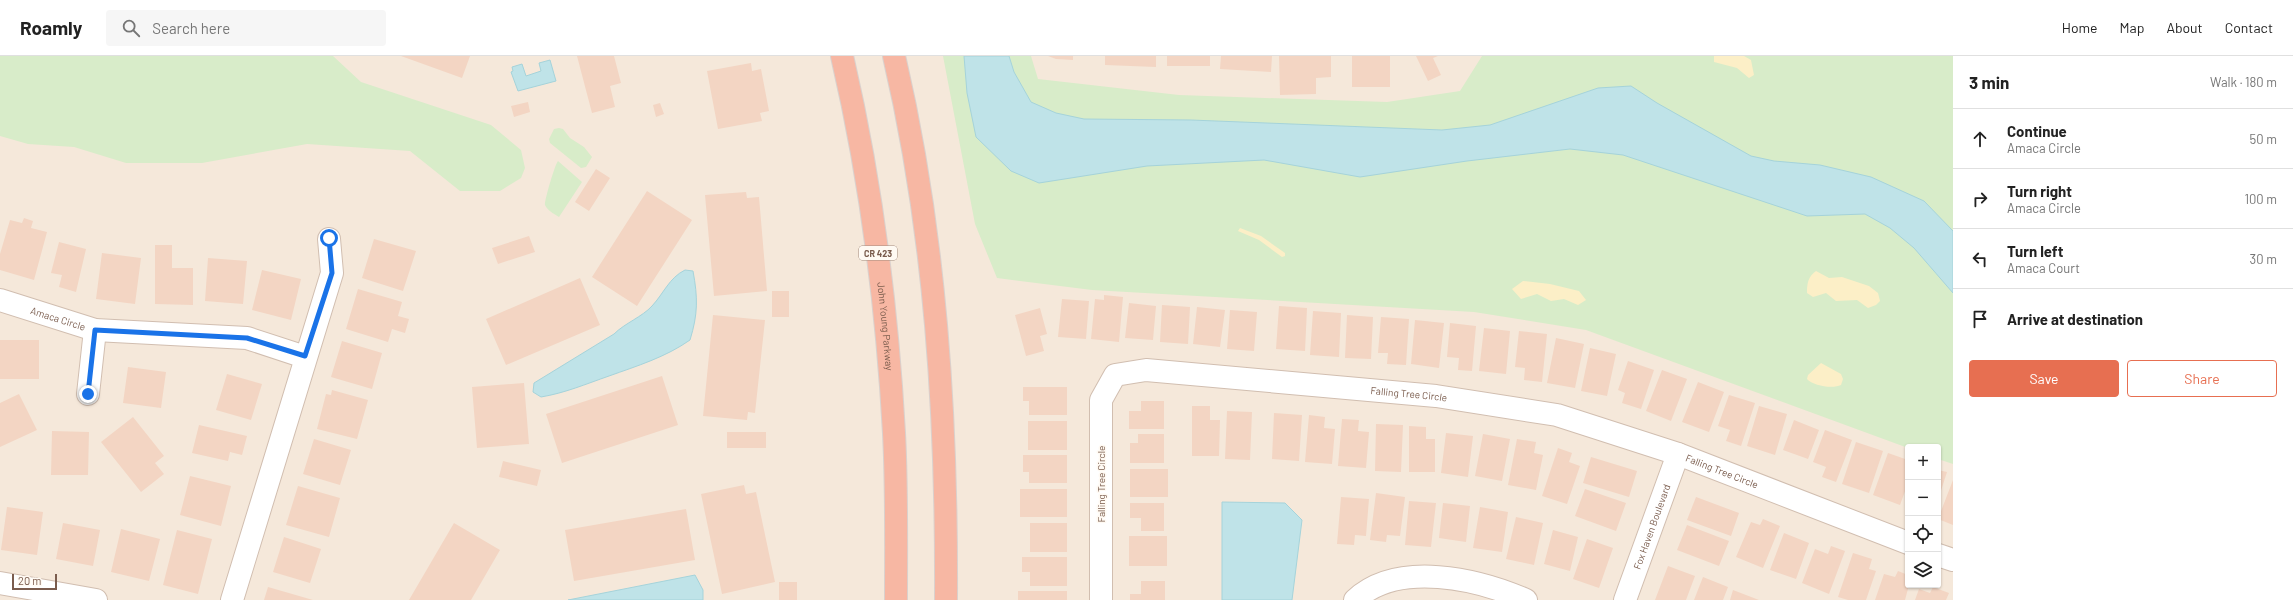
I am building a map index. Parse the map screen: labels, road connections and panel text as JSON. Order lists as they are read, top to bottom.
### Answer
{
  "streets": {
    "highway": ["CR 423", "John Young Parkway"],
    "street": ["Amaca Circle", "Falling Tree Circle", "Fox Haven Boulevard"]
  },
  "crossings": [
    ["Falling Tree Circle", "Fox Haven Boulevard"]
  ],
  "scale_bar": "20 m",
  "page": {
    "header": "Roamly",
    "search": "Search here",
    "nav": [
      "Home",
      "Map",
      "About",
      "Contact"
    ],
    "heading": ["3 min", "Walk · 180 m"],
    "list": [
      ["Continue", "Amaca Circle", "50 m"],
      ["Turn right", "Amaca Circle", "100 m"],
      ["Turn left", "Amaca Court", "30 m"],
      "Arrive at destination"
    ],
    "buttons": ["Save", "Share"],
    "map_buttons": ["+", "−"],
    "scale": "20 m"
  }
}
